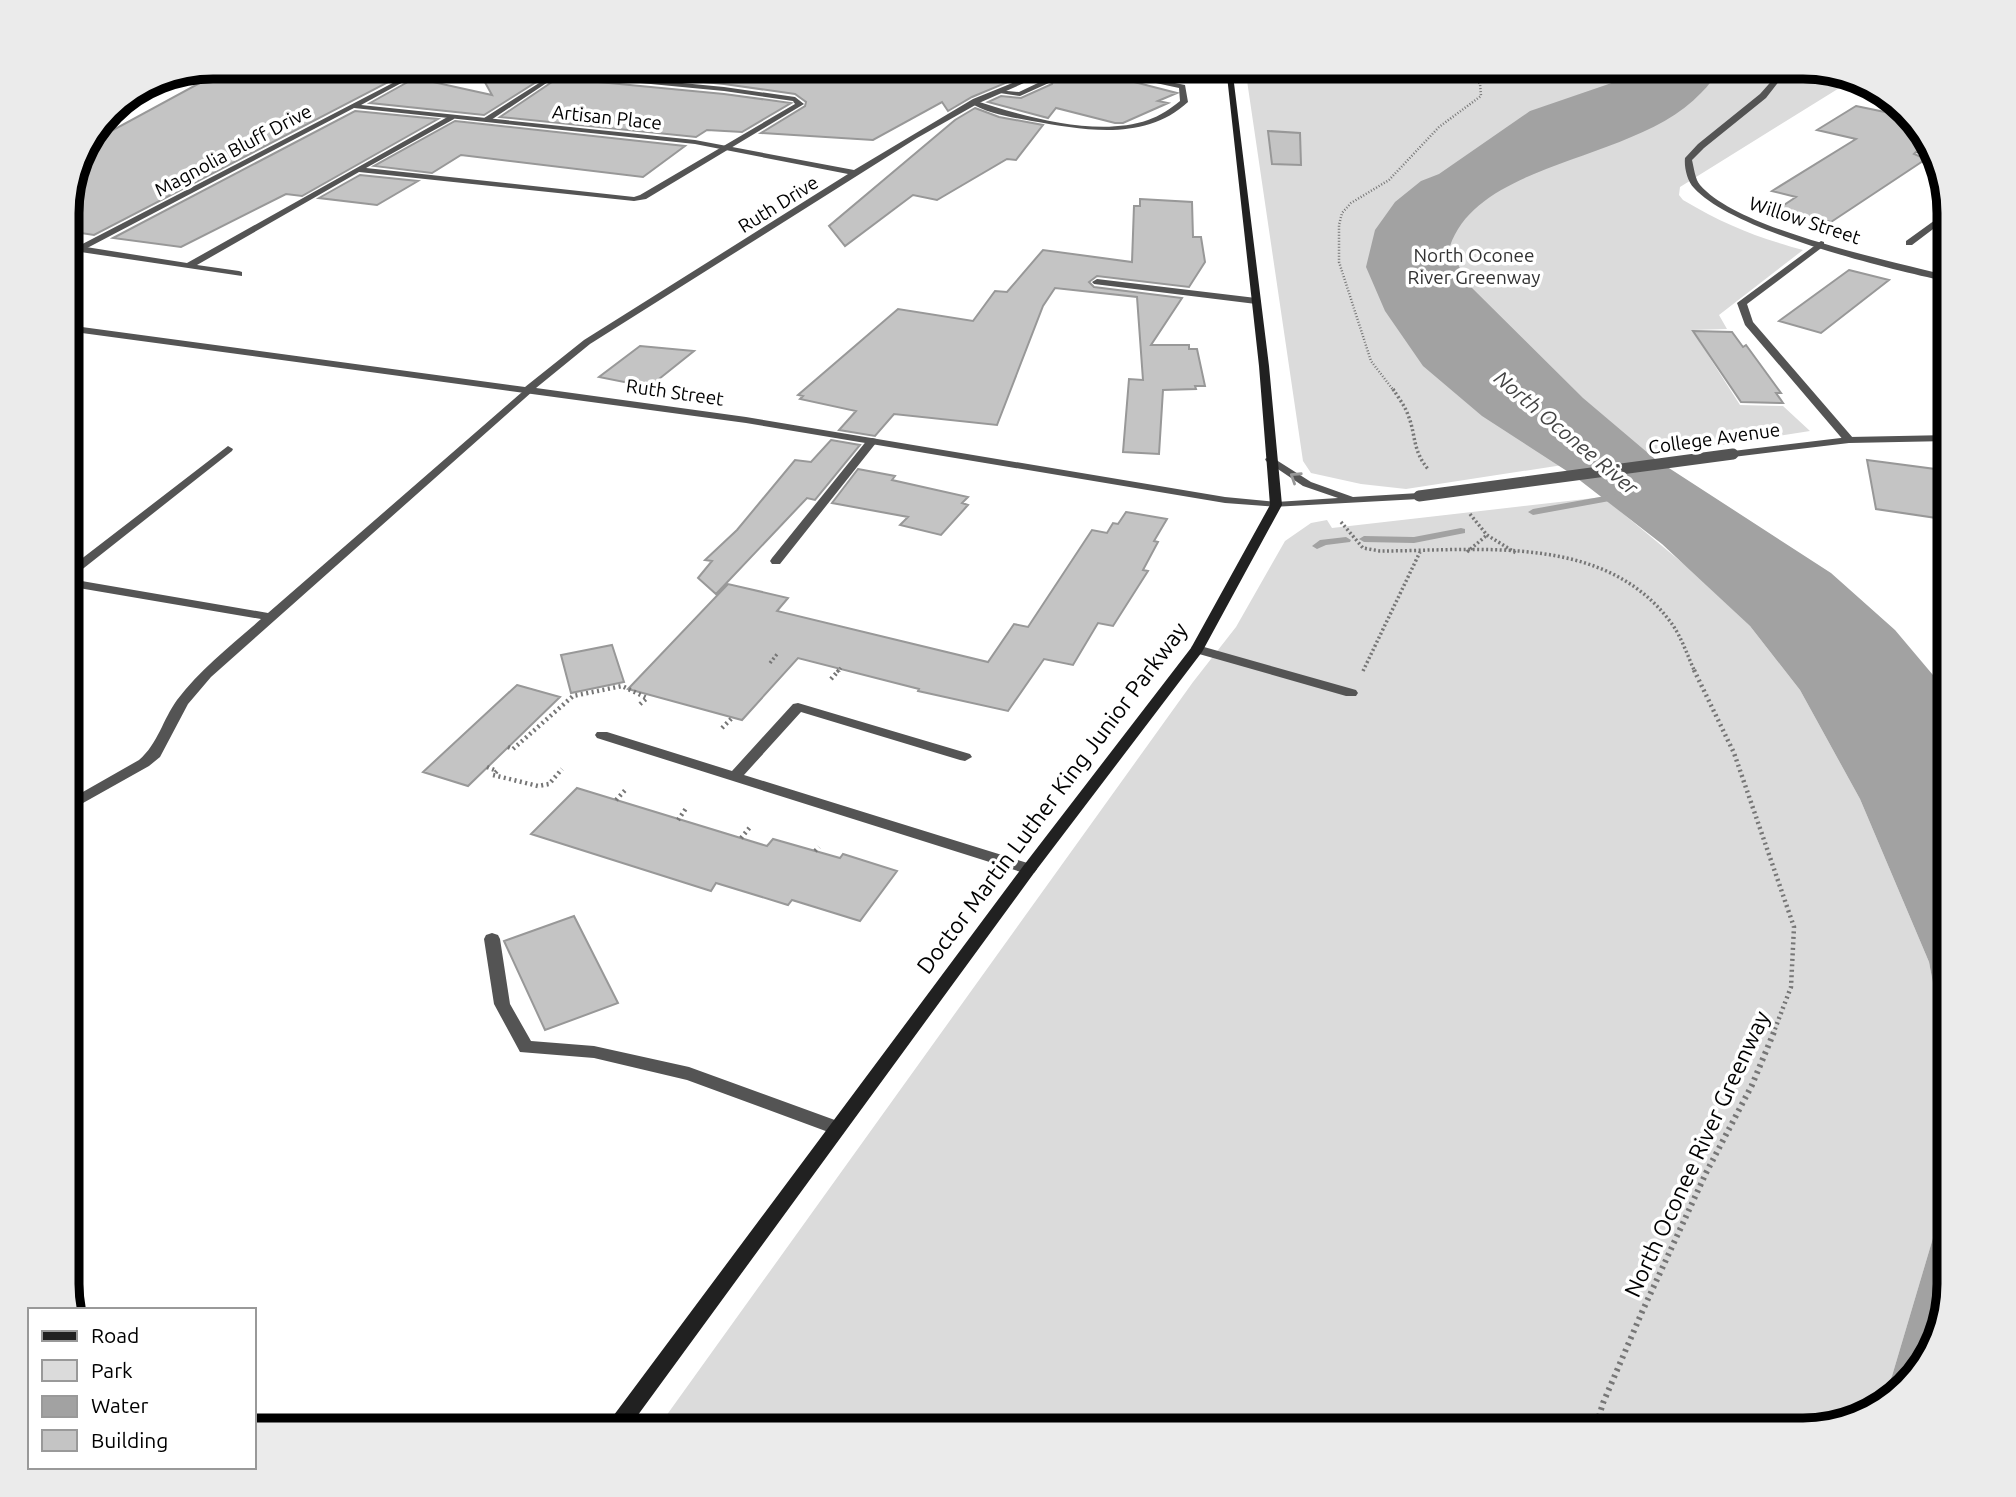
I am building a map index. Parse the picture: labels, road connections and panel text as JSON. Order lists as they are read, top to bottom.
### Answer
{
  "streets": {
    "main road": ["Doctor Martin Luther King Junior Parkway"],
    "street": [
      "Artisan Place",
      "Magnolia Bluff Drive",
      "Ruth Drive",
      "Willow Street",
      "Ruth Street",
      "College Avenue"
    ],
    "path": ["North Oconee River Greenway"]
  },
  "crossings": [
    ["Artisan Place", "Magnolia Bluff Drive"],
    ["Artisan Place", "Ruth Drive"],
    ["Ruth Drive", "Ruth Street"],
    ["Ruth Street", "College Avenue"],
    ["Ruth Street", "Doctor Martin Luther King Junior Parkway"],
    ["College Avenue", "Doctor Martin Luther King Junior Parkway"]
  ],
  "water": ["North Oconee River"],
  "parks": ["North Oconee River Greenway"],
  "legend": [
    "Road",
    "Park",
    "Water",
    "Building"
  ]
}
